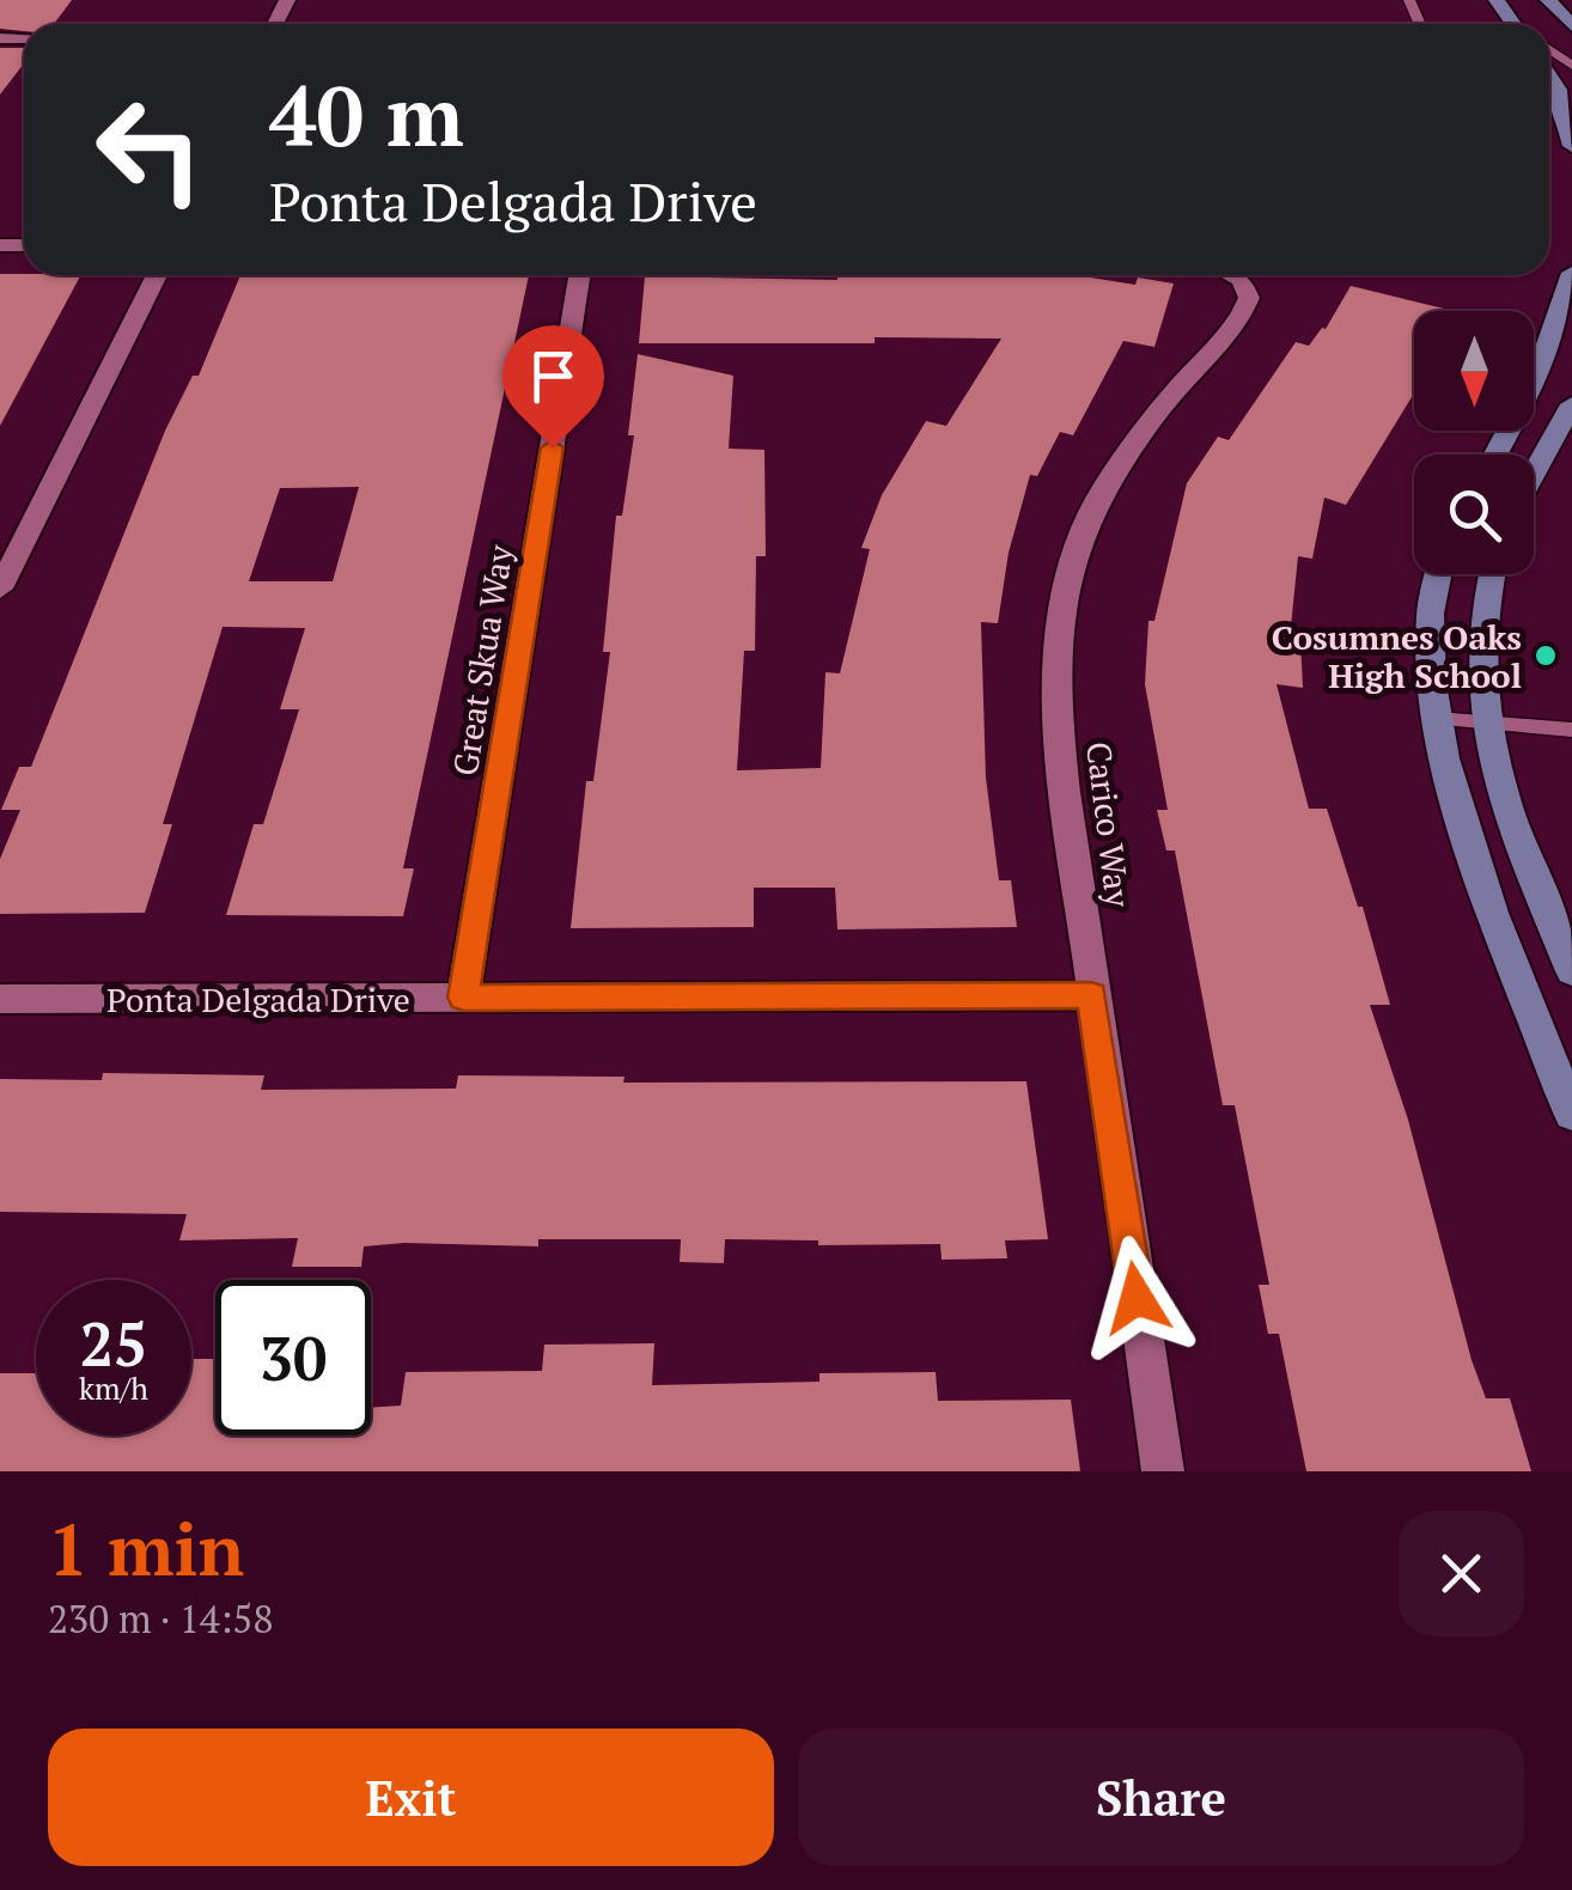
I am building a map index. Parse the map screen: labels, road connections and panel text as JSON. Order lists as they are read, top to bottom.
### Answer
{
  "streets": {
    "street": ["Great Skua Way", "Carico Way", "Ponta Delgada Drive"]
  },
  "crossings": [
    ["Great Skua Way", "Ponta Delgada Drive"],
    ["Carico Way", "Ponta Delgada Drive"]
  ],
  "places": ["Cosumnes Oaks High School"],
  "north": "bottom",
  "page": {
    "turn": ["40 m", "Ponta Delgada Drive"],
    "speed": "25 km/h",
    "limit": "30",
    "heading": ["1 min", "230 m · 14:58"],
    "buttons": ["Exit", "Share"]
  }
}
